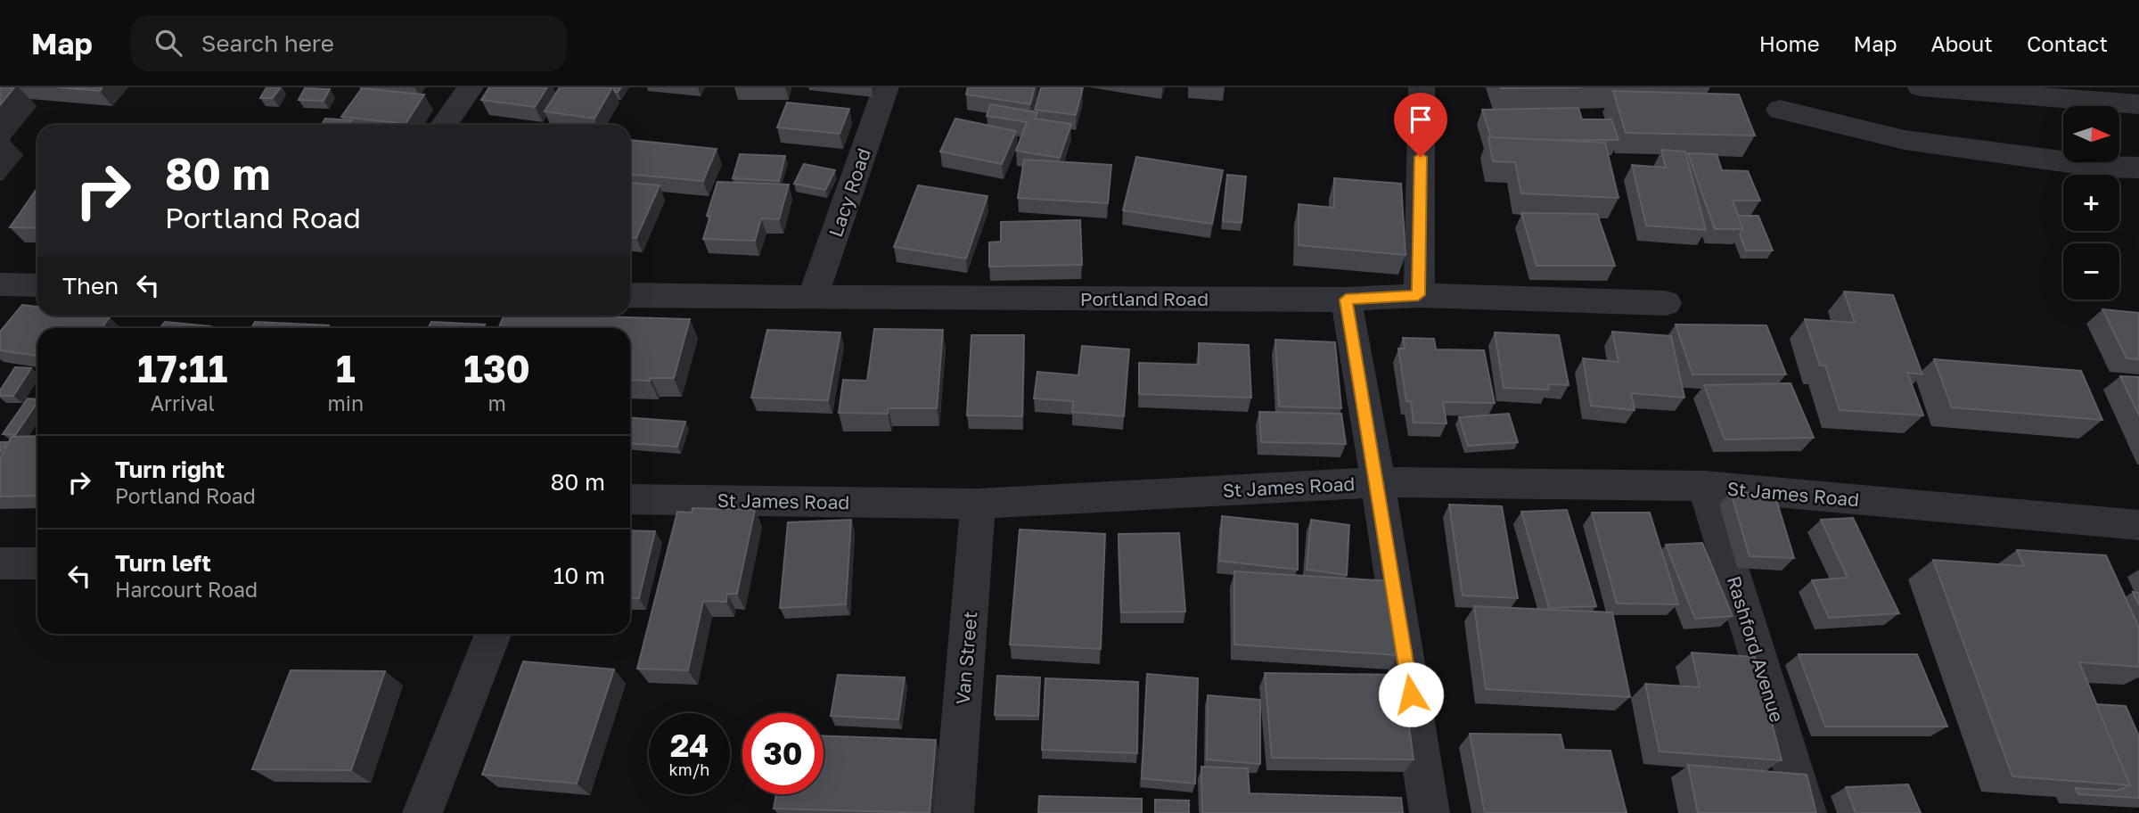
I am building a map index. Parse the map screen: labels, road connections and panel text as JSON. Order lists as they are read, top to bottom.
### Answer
{
  "streets": {
    "street": [
      "Lacy Road",
      "Portland Road",
      "St James Road",
      "Rashford Avenue",
      "Van Street"
    ]
  },
  "crossings": [
    ["Lacy Road", "Portland Road"],
    ["St James Road", "Rashford Avenue"],
    ["St James Road", "Van Street"]
  ],
  "north": "right",
  "page": {
    "header": "Map",
    "search": "Search here",
    "nav": [
      "Home",
      "Map",
      "About",
      "Contact"
    ],
    "map_buttons": ["+", "−"],
    "turn": ["80 m", "Portland Road"],
    "then": "Then",
    "eta": [
      "17:11",
      "Arrival",
      "1",
      "min",
      "130",
      "m"
    ],
    "list": [
      {
        "name": "Turn right",
        "note": "Portland Road",
        "value": "80 m"
      },
      {
        "name": "Turn left",
        "note": "Harcourt Road",
        "value": "10 m"
      }
    ],
    "speed": "24 km/h",
    "limit": "30"
  }
}
